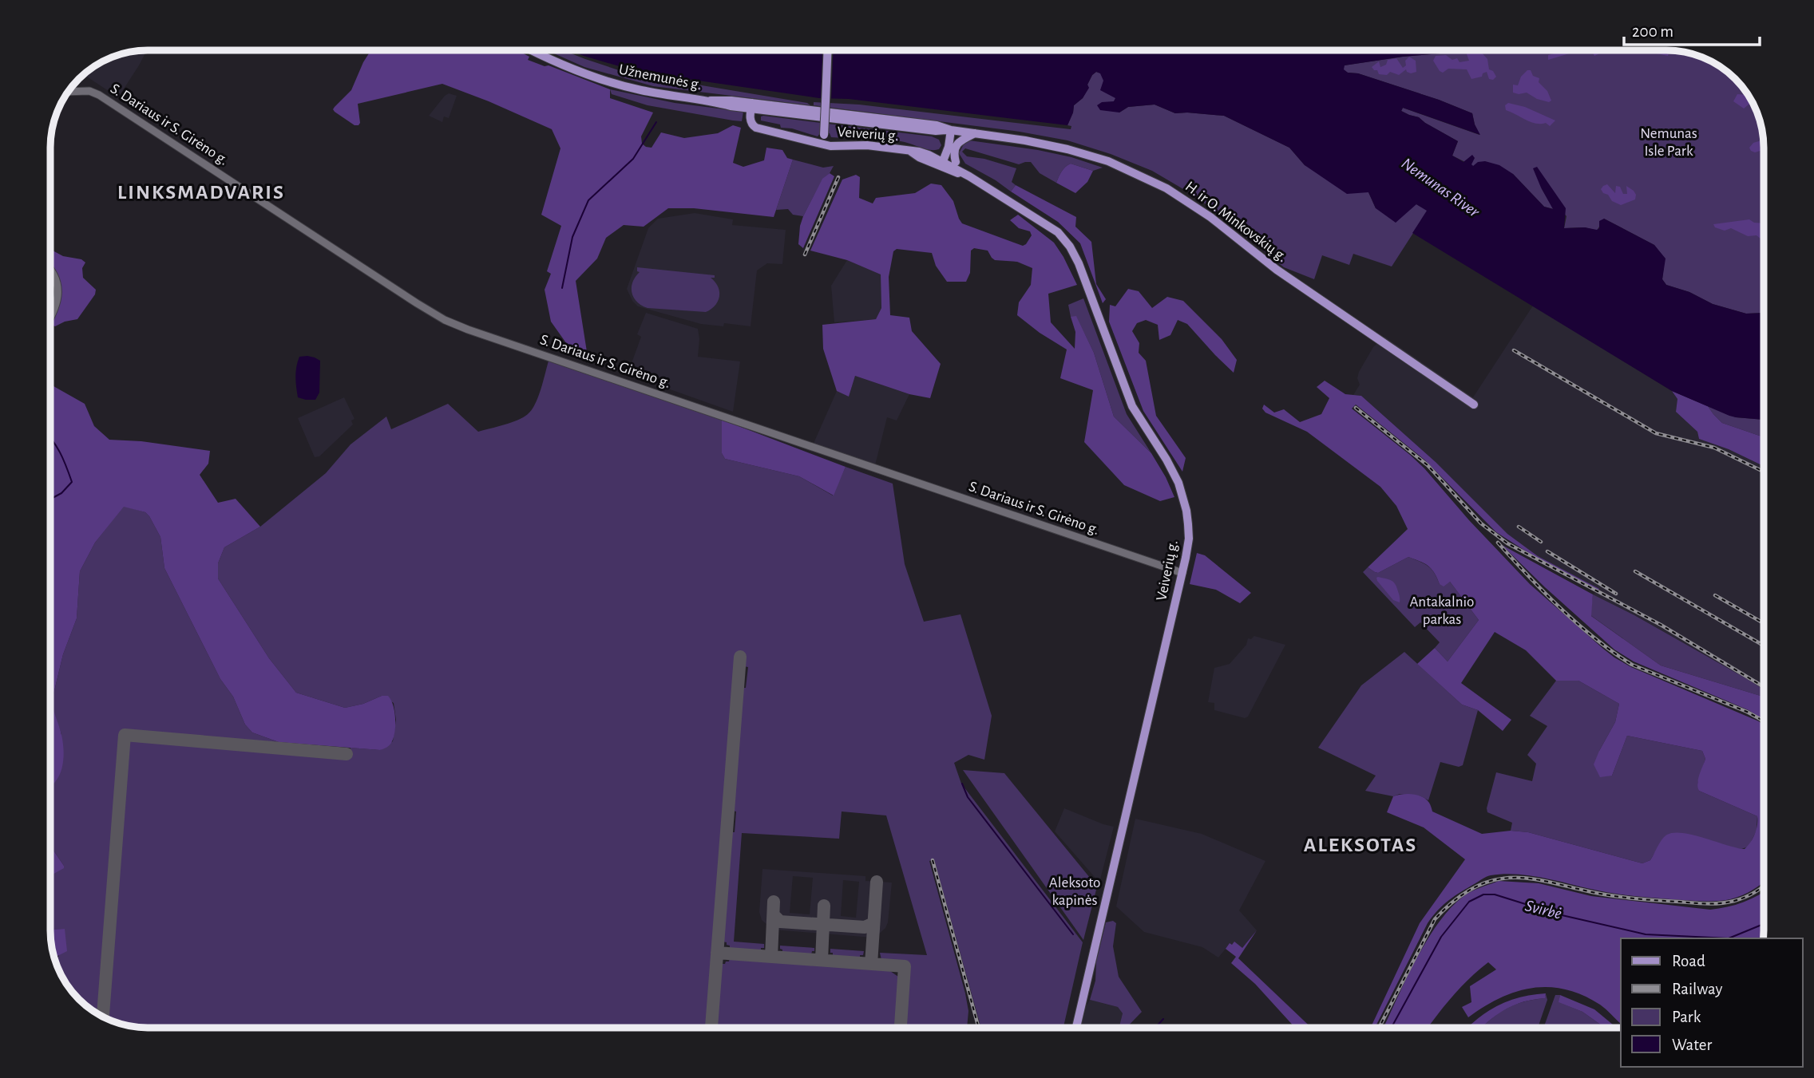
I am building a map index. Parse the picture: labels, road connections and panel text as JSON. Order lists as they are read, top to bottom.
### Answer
{
  "streets": {
    "main road": ["Užnemunės g.", "Veiverių g.", "H. ir O. Minkovskių g."],
    "street": ["S. Dariaus ir S. Girėno g."]
  },
  "crossings": [
    ["Užnemunės g.", "H. ir O. Minkovskių g."],
    ["S. Dariaus ir S. Girėno g.", "Veiverių g."]
  ],
  "districts": ["LINKSMADVARIS", "ALEKSOTAS"],
  "water": ["Nemunas River", "Svirbė"],
  "parks": ["Nemunas Isle Park", "Antakalnio parkas", "Aleksoto kapinės"],
  "legend": [
    "Road",
    "Railway",
    "Park",
    "Water"
  ],
  "scale_bar": "200 m"
}
